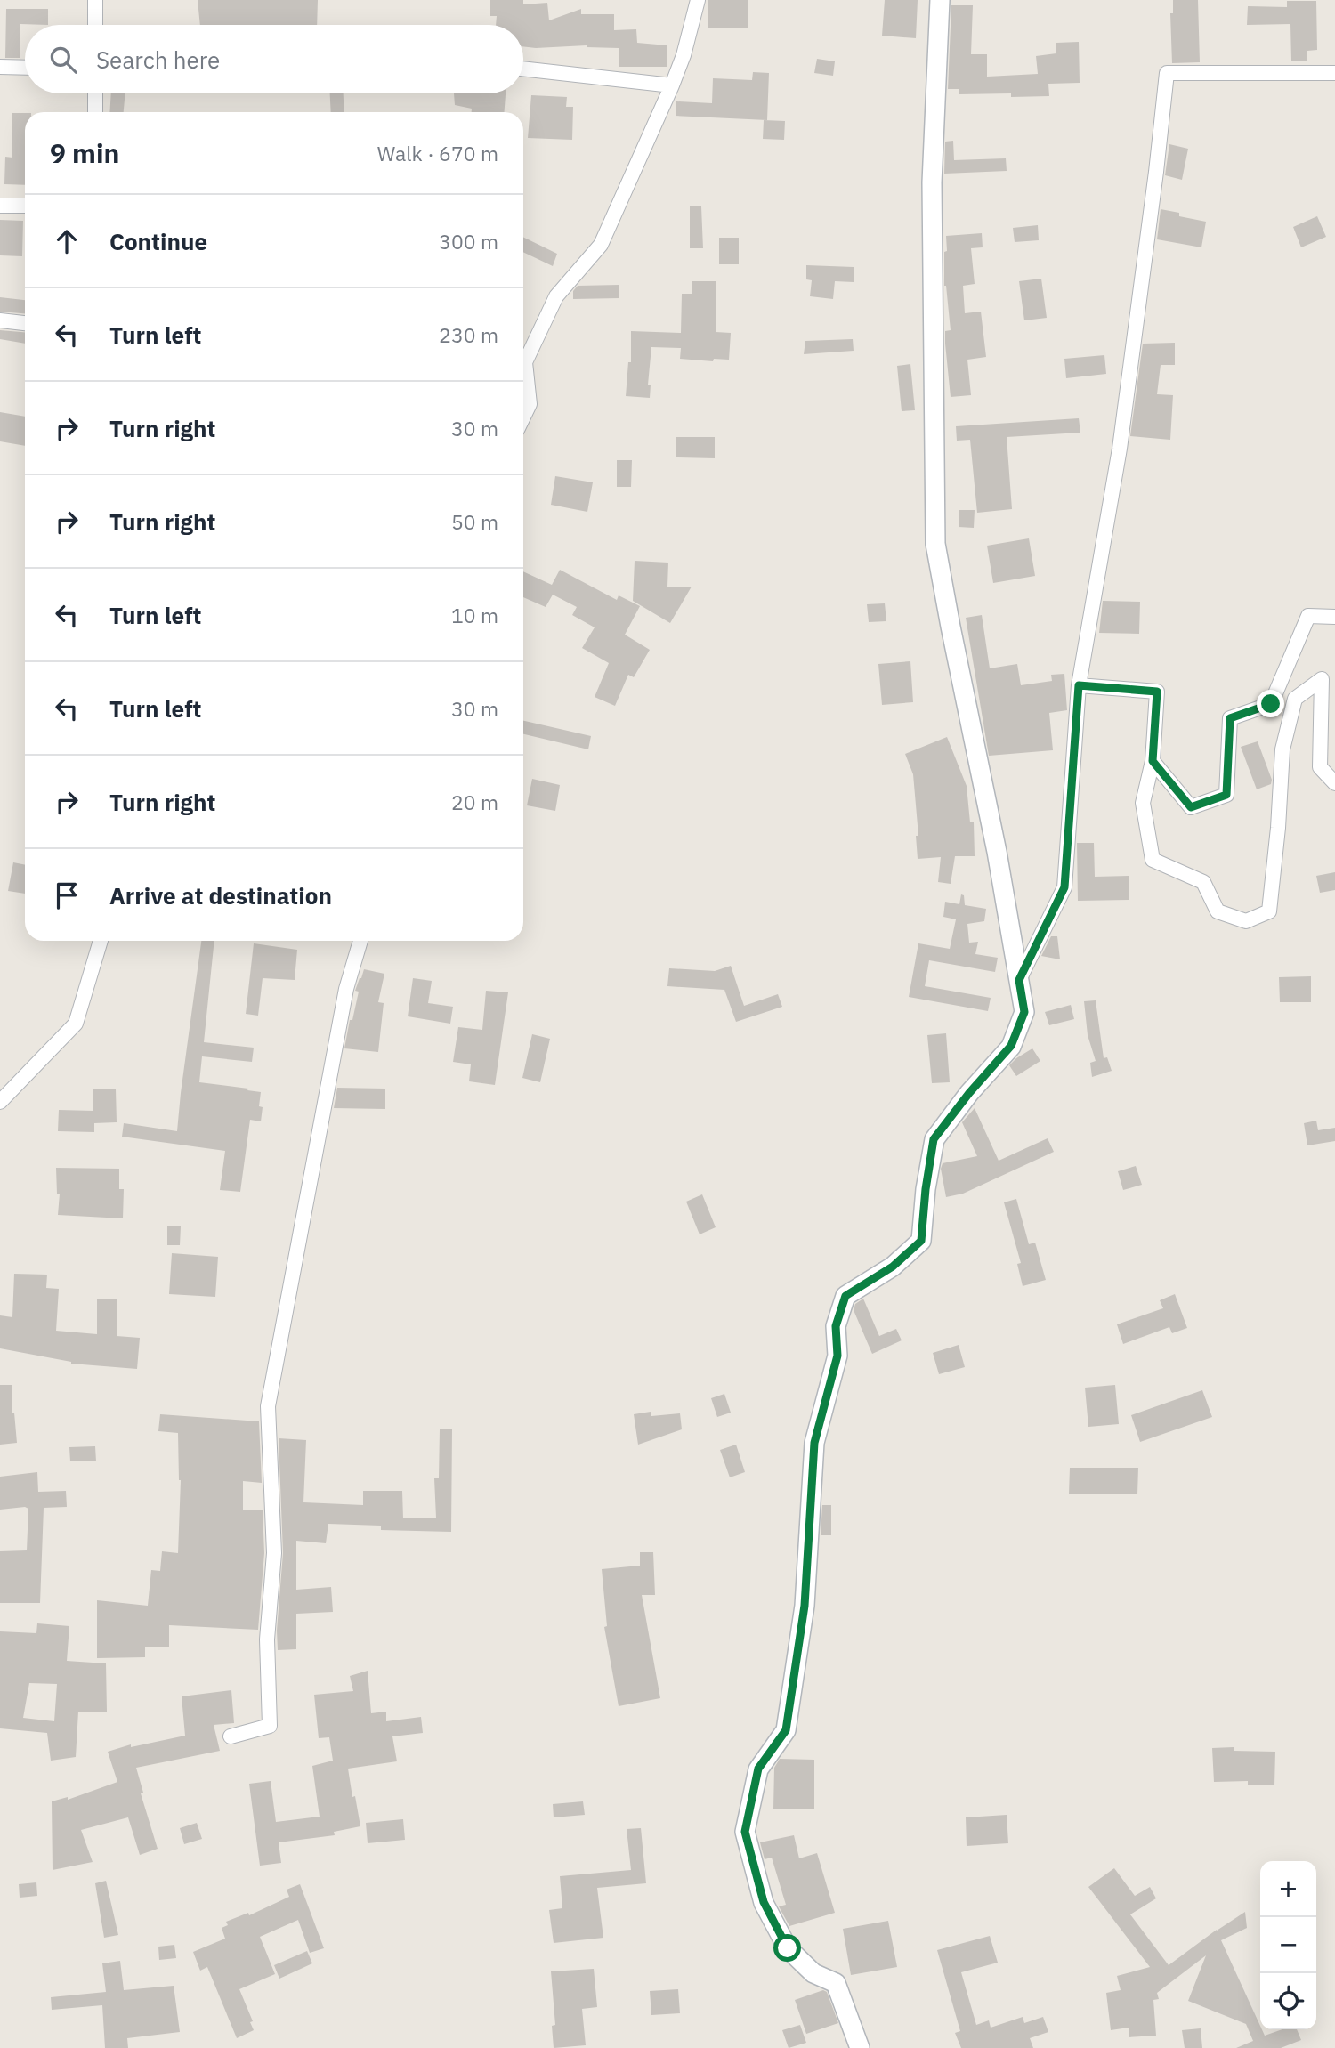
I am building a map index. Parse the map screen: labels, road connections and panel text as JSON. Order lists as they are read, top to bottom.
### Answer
{
  "page": {
    "search": "Search here",
    "heading": ["9 min", "Walk · 670 m"],
    "list": [
      ["Continue", "300 m"],
      ["Turn left", "230 m"],
      ["Turn right", "30 m"],
      ["Turn right", "50 m"],
      ["Turn left", "10 m"],
      ["Turn left", "30 m"],
      ["Turn right", "20 m"],
      "Arrive at destination"
    ],
    "map_buttons": ["+", "−"]
  }
}
